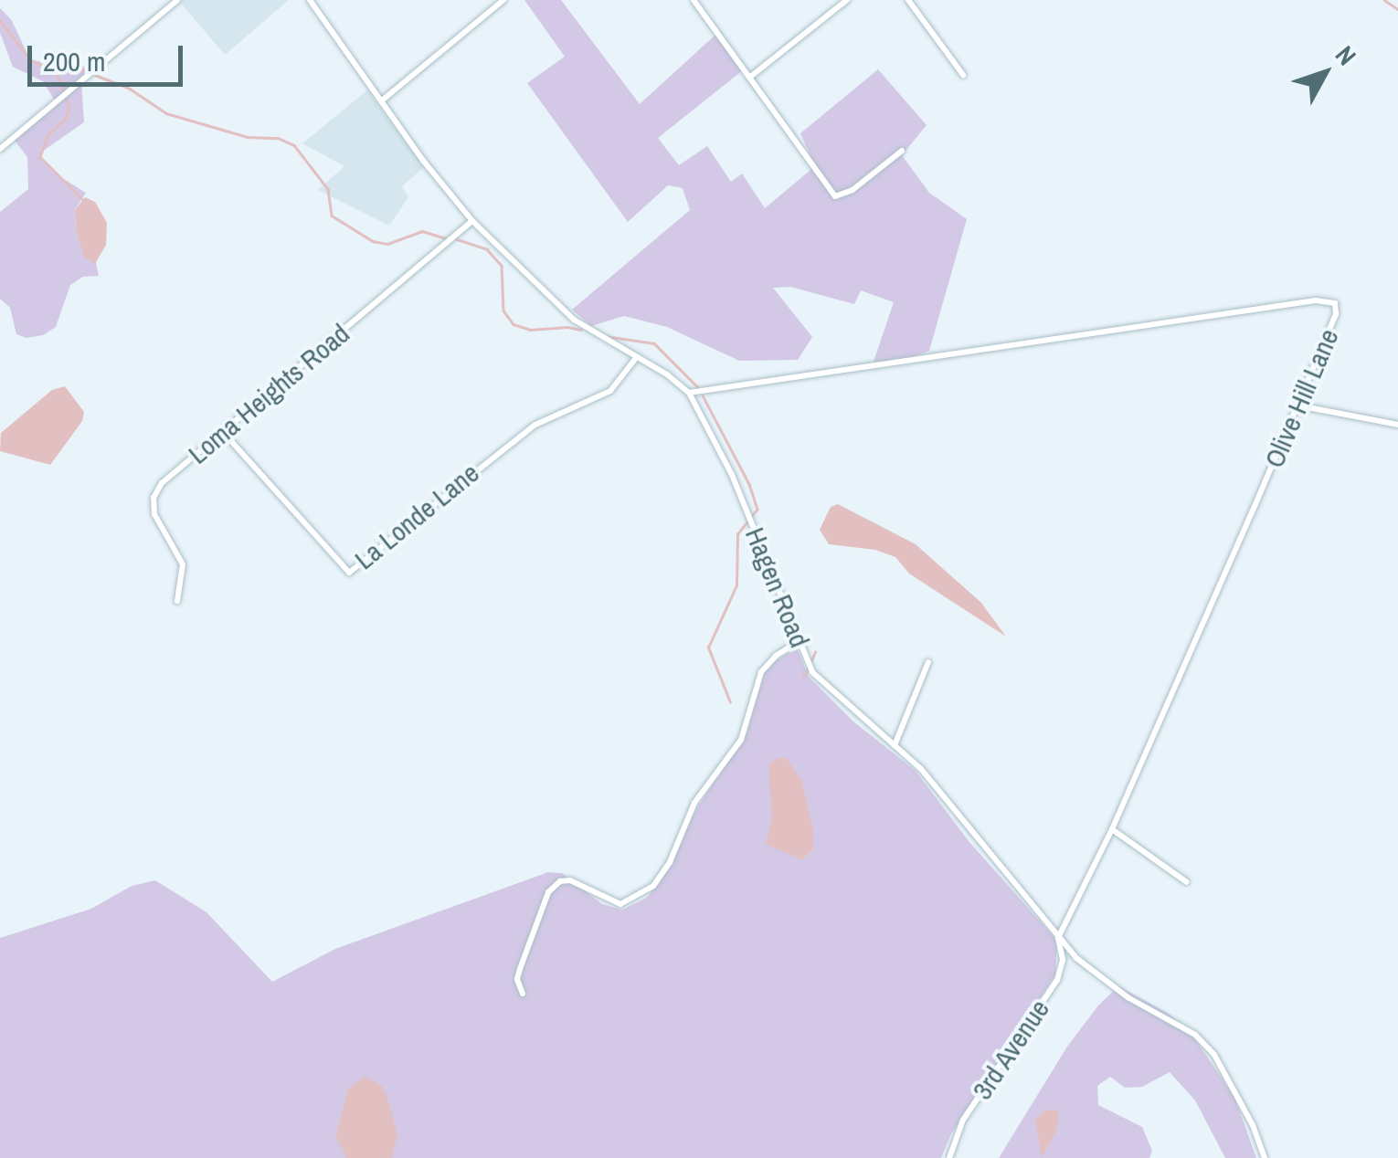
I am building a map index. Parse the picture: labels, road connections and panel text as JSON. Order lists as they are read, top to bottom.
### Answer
{
  "streets": {
    "street": [
      "Loma Heights Road",
      "Olive Hill Lane",
      "La Londe Lane",
      "Hagen Road",
      "3rd Avenue"
    ]
  },
  "crossings": [
    ["Loma Heights Road", "La Londe Lane"],
    ["Loma Heights Road", "Hagen Road"],
    ["Olive Hill Lane", "Hagen Road"],
    ["Olive Hill Lane", "3rd Avenue"],
    ["La Londe Lane", "Hagen Road"],
    ["Hagen Road", "3rd Avenue"]
  ],
  "scale_bar": "200 m",
  "north": "top right"
}
